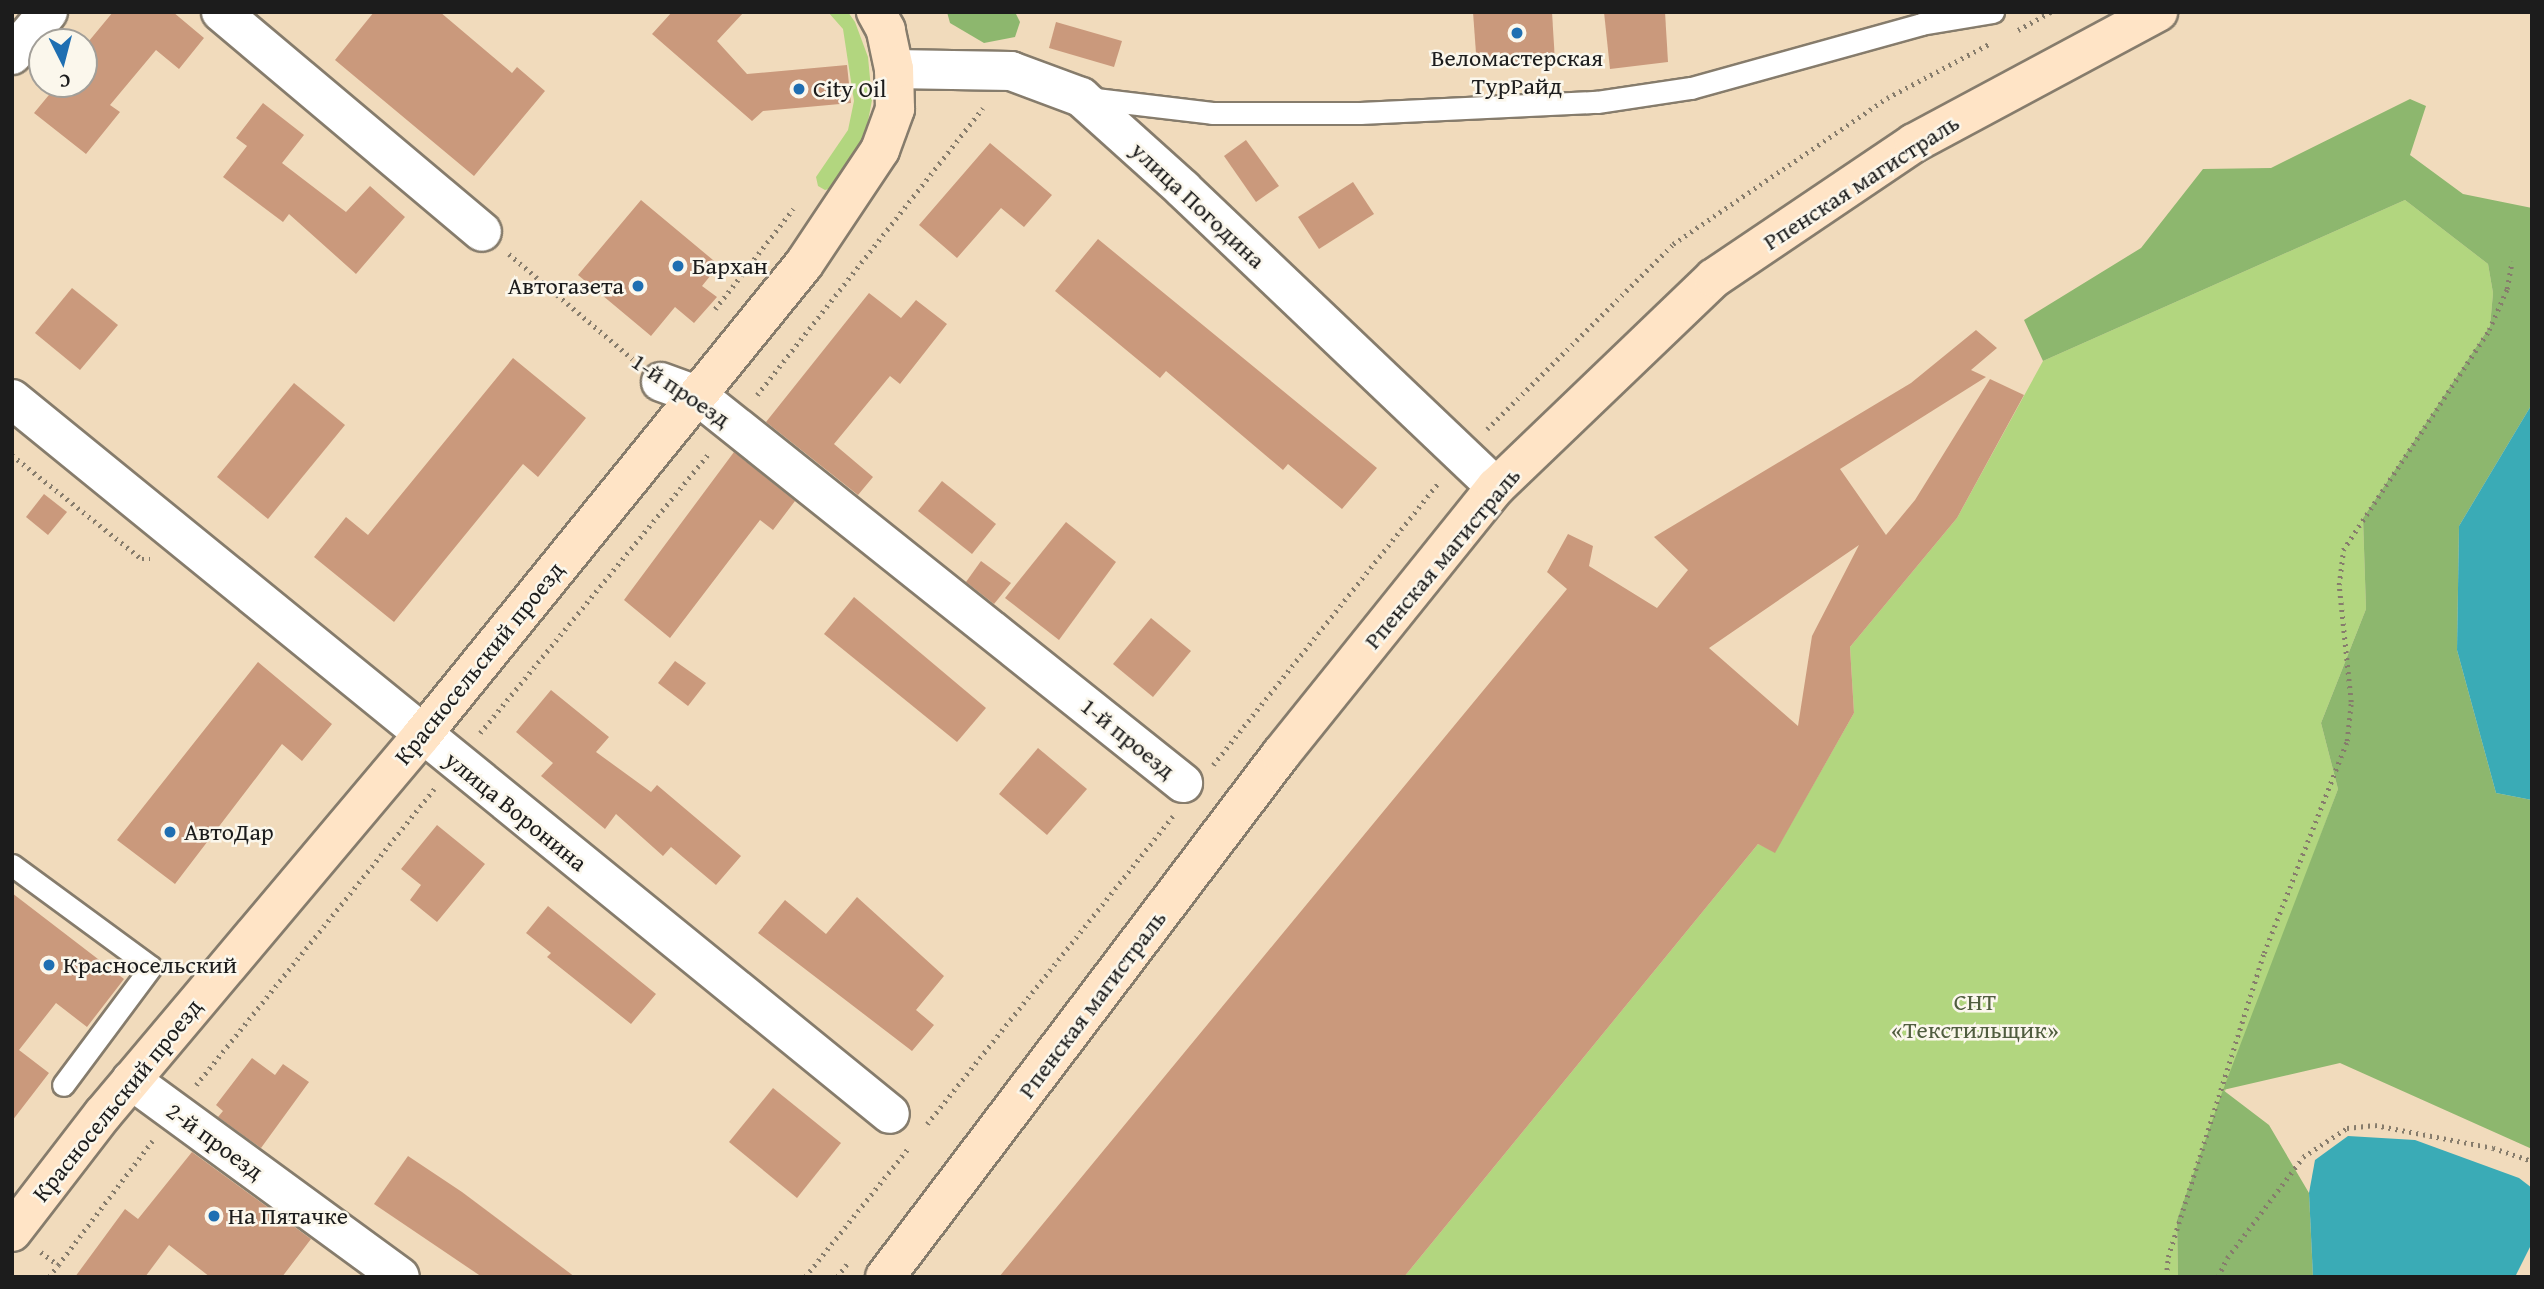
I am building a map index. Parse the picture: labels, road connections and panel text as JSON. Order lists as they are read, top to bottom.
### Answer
{
  "streets": {
    "main road": ["Рпенская магистраль", "Красносельский проезд"],
    "street": [
      "улица Погодина",
      "1-й проезд",
      "улица Воронина",
      "2-й проезд"
    ]
  },
  "crossings": [
    ["Рпенская магистраль", "улица Погодина"],
    ["улица Погодина", "Красносельский проезд"],
    ["1-й проезд", "Красносельский проезд"],
    ["Красносельский проезд", "улица Воронина"],
    ["Красносельский проезд", "2-й проезд"]
  ],
  "parks": ["СНТ «Текстильщик»"],
  "places": [
    "Веломастерская ТурРайд",
    "City Oil",
    "Бархан",
    "Автогазета",
    "АвтоДар",
    "Красносельский",
    "На Пятачке"
  ],
  "north": "bottom"
}
